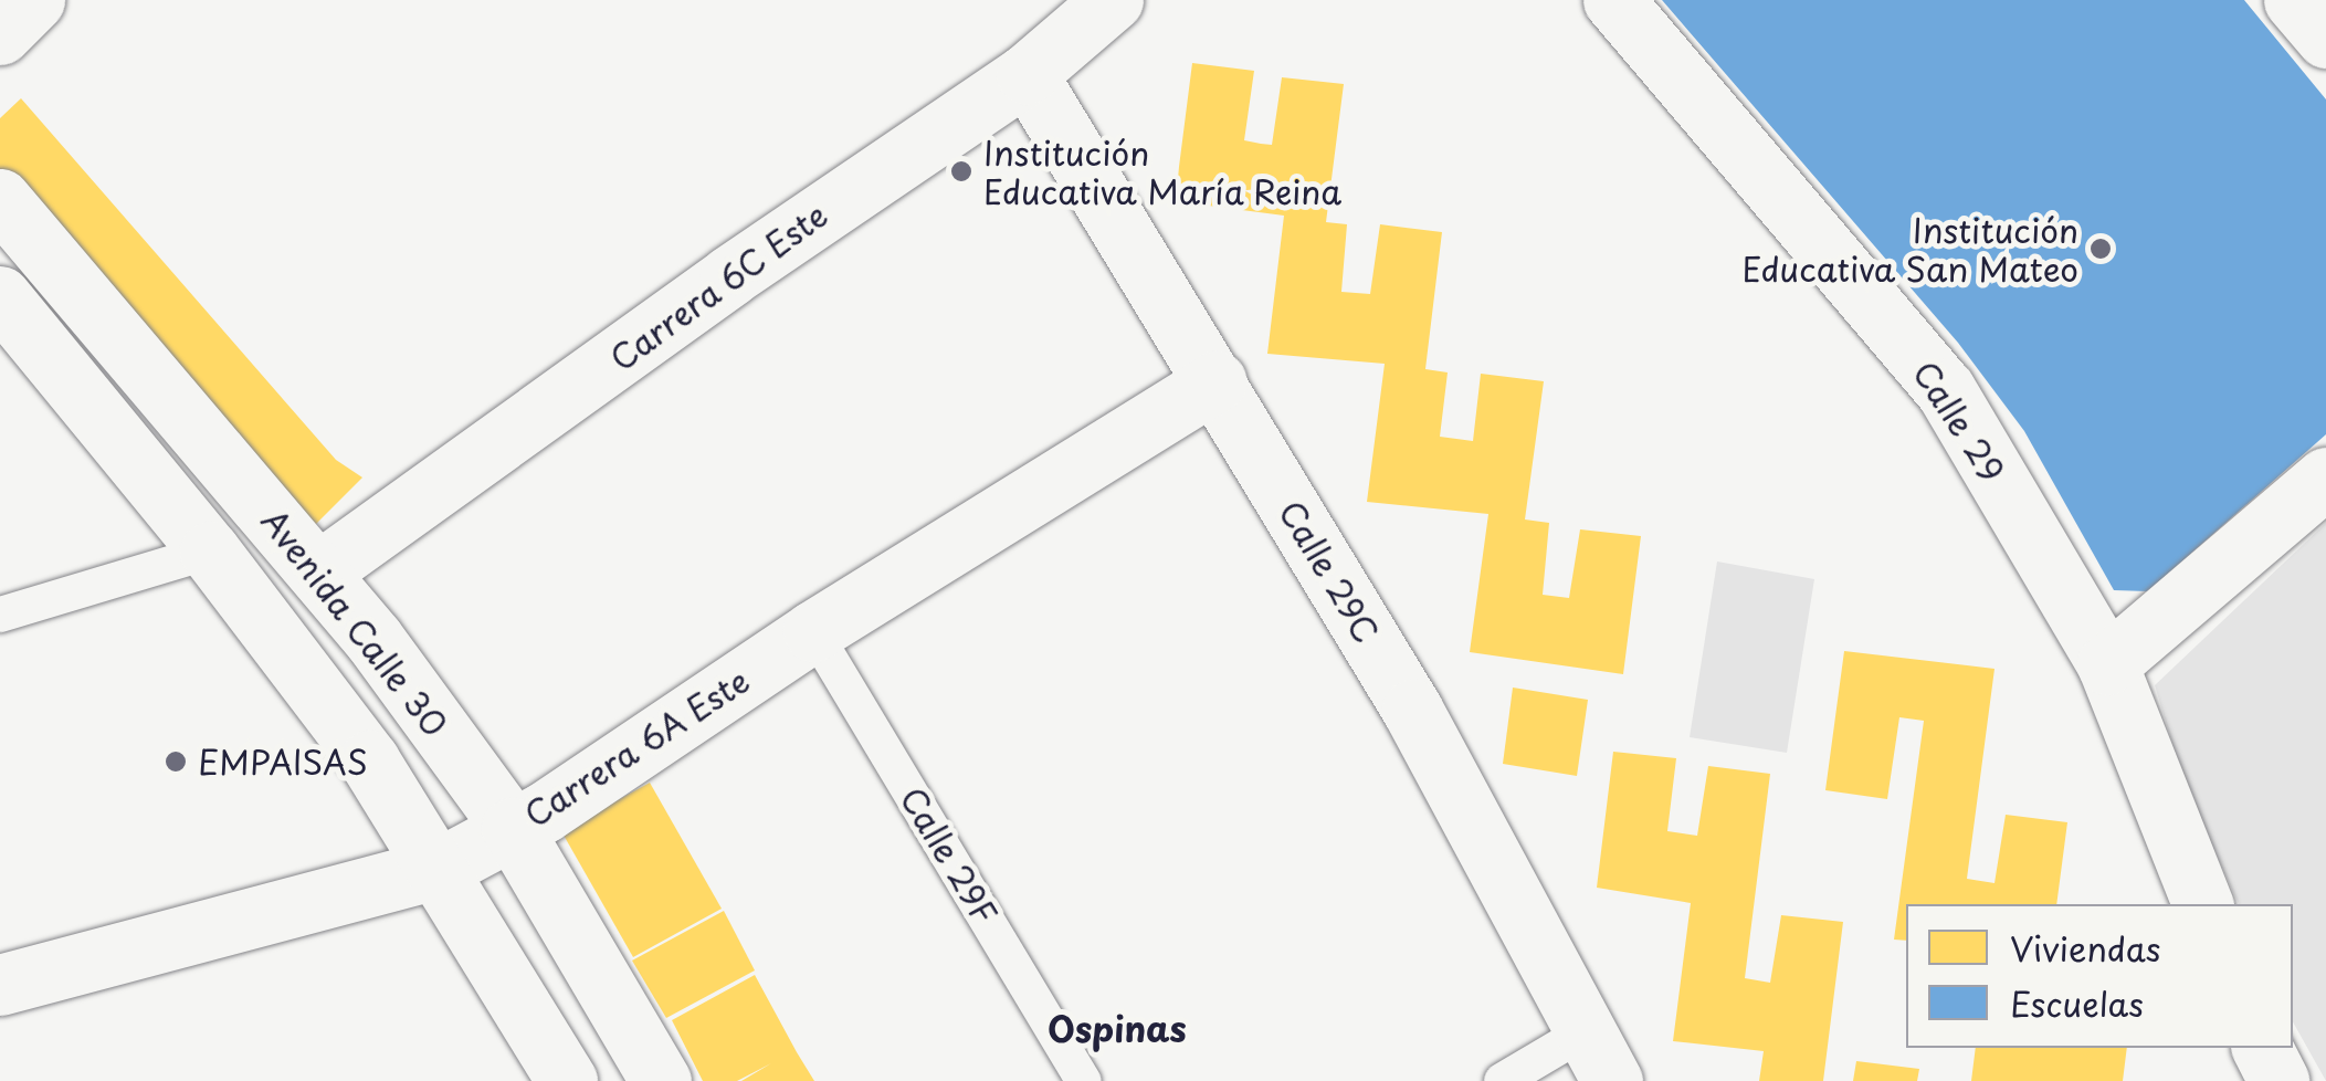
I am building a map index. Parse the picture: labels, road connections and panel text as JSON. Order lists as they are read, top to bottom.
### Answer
{
  "streets": {
    "street": [
      "Carrera 6C Este",
      "Calle 29",
      "Calle 29C",
      "Avenida Calle 30",
      "Carrera 6A Este"
    ],
    "lane": ["Calle 29F"]
  },
  "crossings": [
    ["Carrera 6C Este", "Calle 29C"],
    ["Carrera 6C Este", "Avenida Calle 30"],
    ["Calle 29C", "Carrera 6A Este"],
    ["Avenida Calle 30", "Carrera 6A Este"],
    ["Carrera 6A Este", "Calle 29F"]
  ],
  "districts": ["Ospinas"],
  "places": ["Institución Educativa María Reina", "Institución Educativa San Mateo", "EMPAISAS"],
  "legend": ["Viviendas", "Escuelas"]
}
